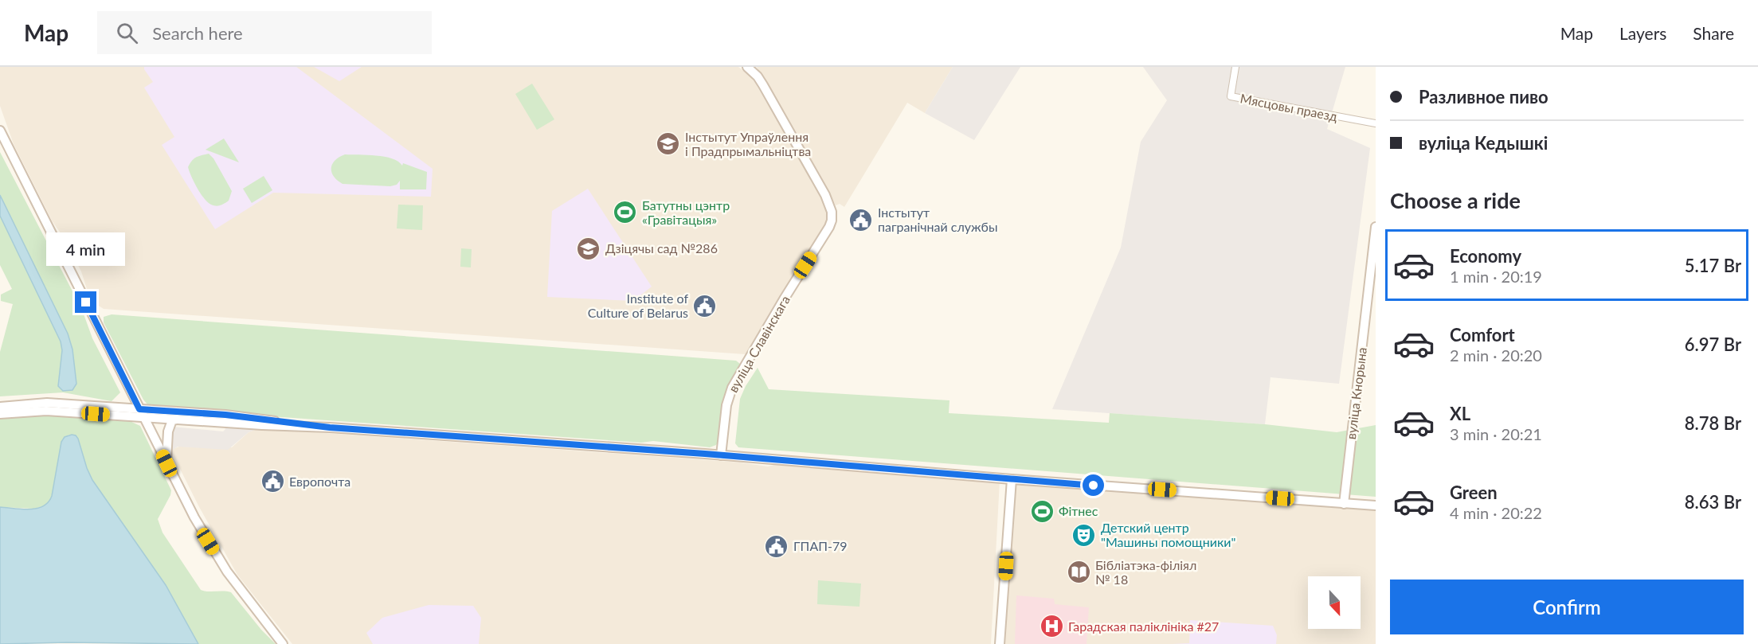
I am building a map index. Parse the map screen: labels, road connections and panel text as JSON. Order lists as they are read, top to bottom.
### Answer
{
  "streets": {
    "main road": ["вуліца Славінскага", "вуліца Кнорына"],
    "street": ["Мясцовы праезд"]
  },
  "places": {
    "school or university": ["Інстытут Упраўлення і Прадпрымальніцтва", "Дзіцячы сад №286"],
    "sports": ["Батутны цэнтр «Гравітацыя»", "Фітнес"],
    "public building": [
      "Інстытут пагранічнай службы",
      "Institute of Culture of Belarus",
      "Европочта",
      "ГПАП-79"
    ],
    "theatre": ["Детский центр \"Машины помощники\""],
    "library": ["Бібліатэка-філіял № 18"],
    "hospital": ["Гарадская паліклініка #27"]
  },
  "north": "bottom",
  "page": {
    "header": "Map",
    "search": "Search here",
    "nav": ["Map", "Layers", "Share"],
    "banner": ["Разливное пиво", "вуліца Кедышкі"],
    "heading": "Choose a ride",
    "list": [
      {
        "name": "Economy",
        "note": "1 min · 20:19",
        "value": "5.17 Br"
      },
      {
        "name": "Comfort",
        "note": "2 min · 20:20",
        "value": "6.97 Br"
      },
      {
        "name": "XL",
        "note": "3 min · 20:21",
        "value": "8.78 Br"
      },
      {
        "name": "Green",
        "note": "4 min · 20:22",
        "value": "8.63 Br"
      }
    ],
    "bubble": "4 min",
    "buttons": "Confirm"
  }
}
